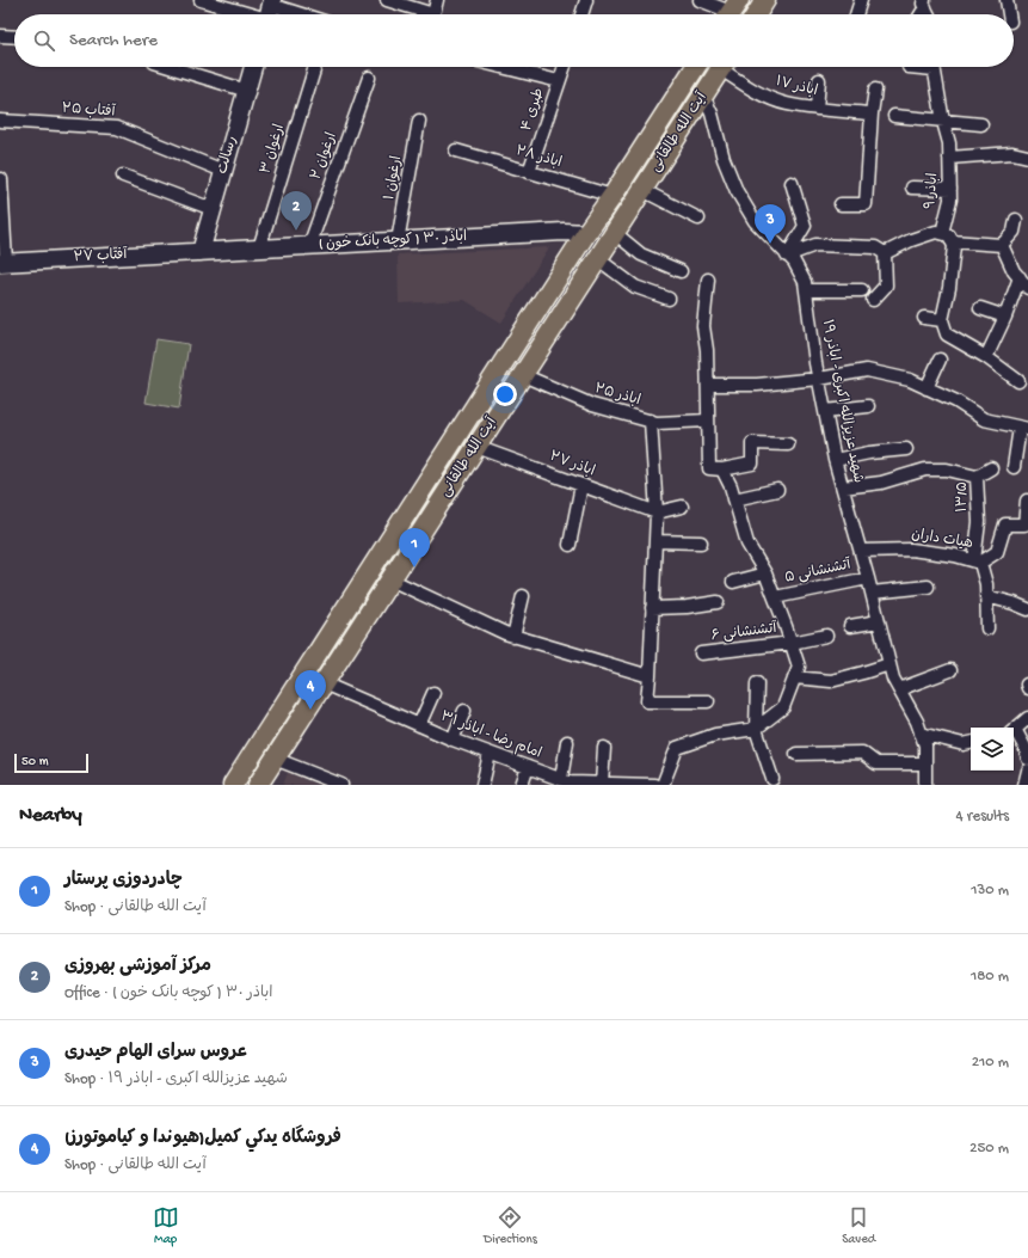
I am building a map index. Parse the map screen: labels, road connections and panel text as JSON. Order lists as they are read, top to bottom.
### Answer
{
  "streets": {
    "main road": [
      "آیت الله طالقانی",
      "رسالت",
      "اباذر ۳۰ ( کوچه بانک خون )",
      "آفتاب ۲۷"
    ],
    "street": [
      "اباذر ۱۷",
      "طبری ۴",
      "آفتاب ۲۵",
      "ارغوان ۳",
      "ارغوان ۲",
      "اباذر ۲۸",
      "ارغوان ۱",
      "اباذر ۹",
      "اباذر ۲۵",
      "شهید عزیزالله اکبری - اباذر ۱۹",
      "اباذر ۲۷",
      "۱۳/۵",
      "هیات داران",
      "آتشنشانی ۵",
      "آتشنشانی ۶",
      "امام رضا - اباذر ۳۱"
    ]
  },
  "crossings": [
    ["طبری ۴", "اباذر ۲۸"],
    ["آفتاب ۲۵", "رسالت"],
    ["آیت الله طالقانی", "اباذر ۲۸"],
    ["آیت الله طالقانی", "اباذر ۳۰ ( کوچه بانک خون )"],
    ["آیت الله طالقانی", "اباذر ۲۵"],
    ["آیت الله طالقانی", "شهید عزیزالله اکبری - اباذر ۱۹"],
    ["آیت الله طالقانی", "اباذر ۲۷"],
    ["آیت الله طالقانی", "امام رضا - اباذر ۳۱"],
    ["ارغوان ۳", "اباذر ۳۰ ( کوچه بانک خون )"],
    ["رسالت", "اباذر ۳۰ ( کوچه بانک خون )"],
    ["رسالت", "آفتاب ۲۷"],
    ["ارغوان ۲", "اباذر ۳۰ ( کوچه بانک خون )"],
    ["ارغوان ۱", "اباذر ۳۰ ( کوچه بانک خون )"],
    ["اباذر ۳۰ ( کوچه بانک خون )", "آفتاب ۲۷"],
    ["شهید عزیزالله اکبری - اباذر ۱۹", "هیات داران"],
    ["شهید عزیزالله اکبری - اباذر ۱۹", "آتشنشانی ۵"],
    ["۱۳/۵", "هیات داران"]
  ],
  "scale_bar": "50 m",
  "page": {
    "search": "Search here",
    "pins": [
      "2",
      "3",
      "1",
      "4"
    ],
    "scale": "50 m",
    "heading": ["Nearby", "4 results"],
    "list": [
      {
        "mark": "1",
        "name": "چادردوزی پرستار",
        "note": "Shop · آیت الله طالقانی",
        "value": "130 m"
      },
      {
        "mark": "2",
        "name": "مرکز آموزشی بهروزی",
        "note": "Office · اباذر ۳۰ ( کوچه بانک خون )",
        "value": "180 m"
      },
      {
        "mark": "3",
        "name": "عروس سرای الهام حیدری",
        "note": "Shop · شهید عزیزالله اکبری - اباذر ۱۹",
        "value": "210 m"
      },
      {
        "mark": "4",
        "name": "فروشگاه يدكي كميل(هیوندا و کیاموتورز)",
        "note": "Shop · آیت الله طالقانی",
        "value": "250 m"
      }
    ],
    "nav": ["Map", "Directions", "Saved"]
  }
}
